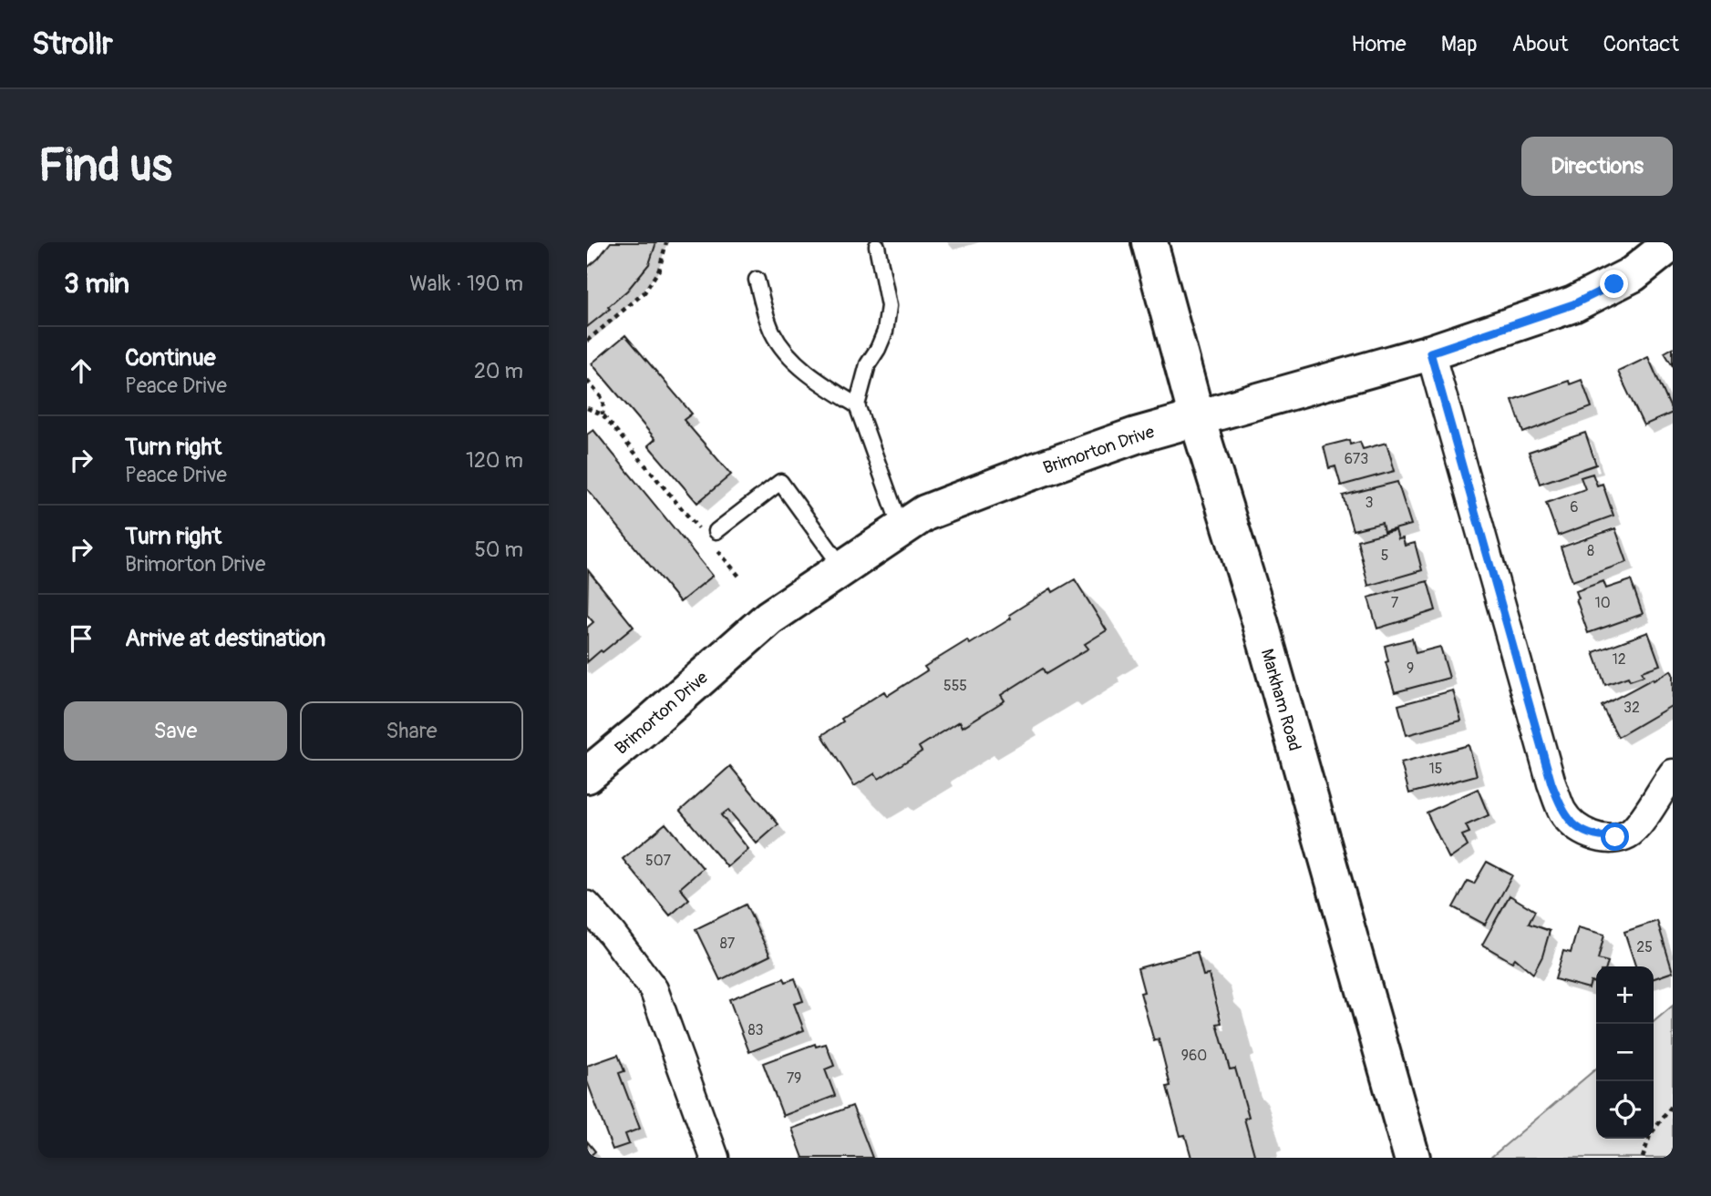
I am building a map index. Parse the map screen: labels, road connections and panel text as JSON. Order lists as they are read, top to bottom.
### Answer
{
  "streets": {
    "street": ["Brimorton Drive", "Markham Road"]
  },
  "crossings": [
    ["Brimorton Drive", "Markham Road"]
  ],
  "house_numbers": [
    "673",
    "3",
    "6",
    "8",
    "5",
    "7",
    "10",
    "12",
    "9",
    "555",
    "32",
    "15",
    "507",
    "87",
    "25",
    "83",
    "960",
    "79"
  ],
  "page": {
    "header": "Strollr",
    "nav": [
      "Home",
      "Map",
      "About",
      "Contact"
    ],
    "buttons": [
      "Directions",
      ["Save", "Share"]
    ],
    "title": "Find us",
    "heading": ["3 min", "Walk · 190 m"],
    "list": [
      ["Continue", "Peace Drive", "20 m"],
      ["Turn right", "Peace Drive", "120 m"],
      ["Turn right", "Brimorton Drive", "50 m"],
      "Arrive at destination"
    ],
    "map_buttons": ["+", "−"]
  }
}
